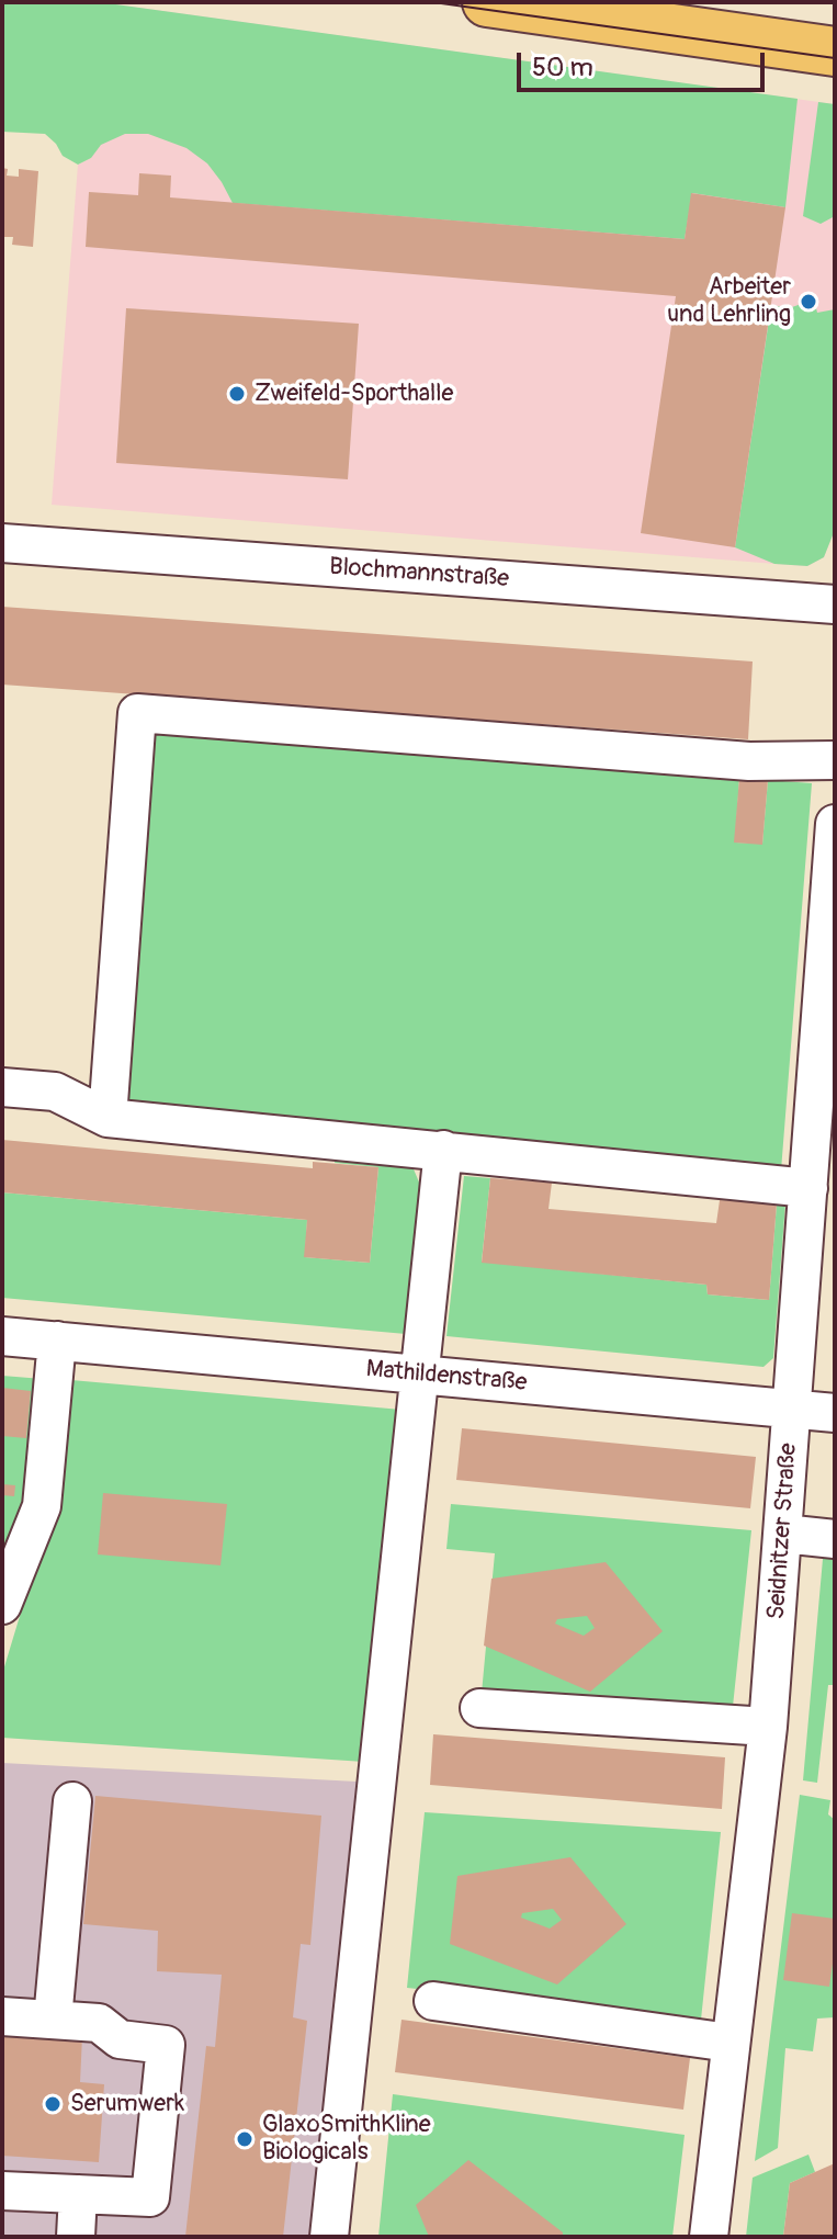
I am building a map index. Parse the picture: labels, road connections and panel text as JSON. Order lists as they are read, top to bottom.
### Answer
{
  "streets": {
    "street": ["Blochmannstraße", "Mathildenstraße", "Seidnitzer Straße"]
  },
  "crossings": [
    ["Mathildenstraße", "Seidnitzer Straße"]
  ],
  "places": [
    "Arbeiter und Lehrling",
    "Zweifeld-Sporthalle",
    "Serumwerk",
    "GlaxoSmithKline Biologicals"
  ],
  "scale_bar": "50 m"
}
